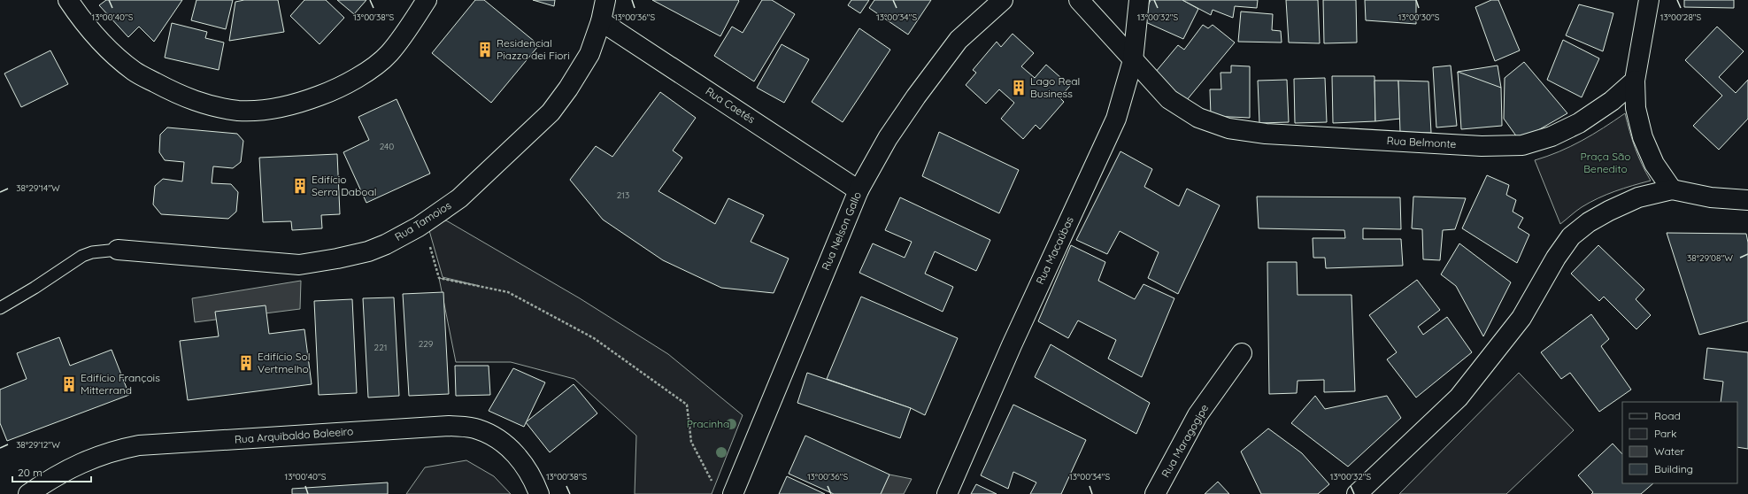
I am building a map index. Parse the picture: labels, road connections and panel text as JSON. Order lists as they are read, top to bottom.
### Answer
{
  "streets": {
    "street": [
      "Rua Caetés",
      "Rua Belmonte",
      "Rua Tamoios",
      "Rua Nelson Gallo",
      "Rua Macaúbas",
      "Rua Arquibaldo Baleeiro",
      "Rua Maragogipe"
    ]
  },
  "crossings": [
    ["Rua Caetés", "Rua Tamoios"],
    ["Rua Caetés", "Rua Nelson Gallo"],
    ["Rua Belmonte", "Rua Macaúbas"]
  ],
  "parks": ["Praça São Benedito", "Pracinha"],
  "places": {
    "building": [
      "Residencial Piazza dei Fiori",
      "Lago Real Business",
      "Edifício Serra Daboal",
      "Edifício Sol Vertmelho",
      "Edifício François Mitterrand"
    ]
  },
  "house_numbers": [
    "240",
    "213",
    "229",
    "221"
  ],
  "legend": [
    "Road",
    "Park",
    "Water",
    "Building"
  ],
  "scale_bar": "20 m",
  "coordinates": [
    "13°00'28\"S",
    "13°00'40\"S",
    "13°00'38\"S",
    "13°00'36\"S",
    "13°00'34\"S",
    "13°00'32\"S",
    "13°00'30\"S",
    "38°29'14\"W",
    "38°29'08\"W",
    "38°29'12\"W"
  ]
}
